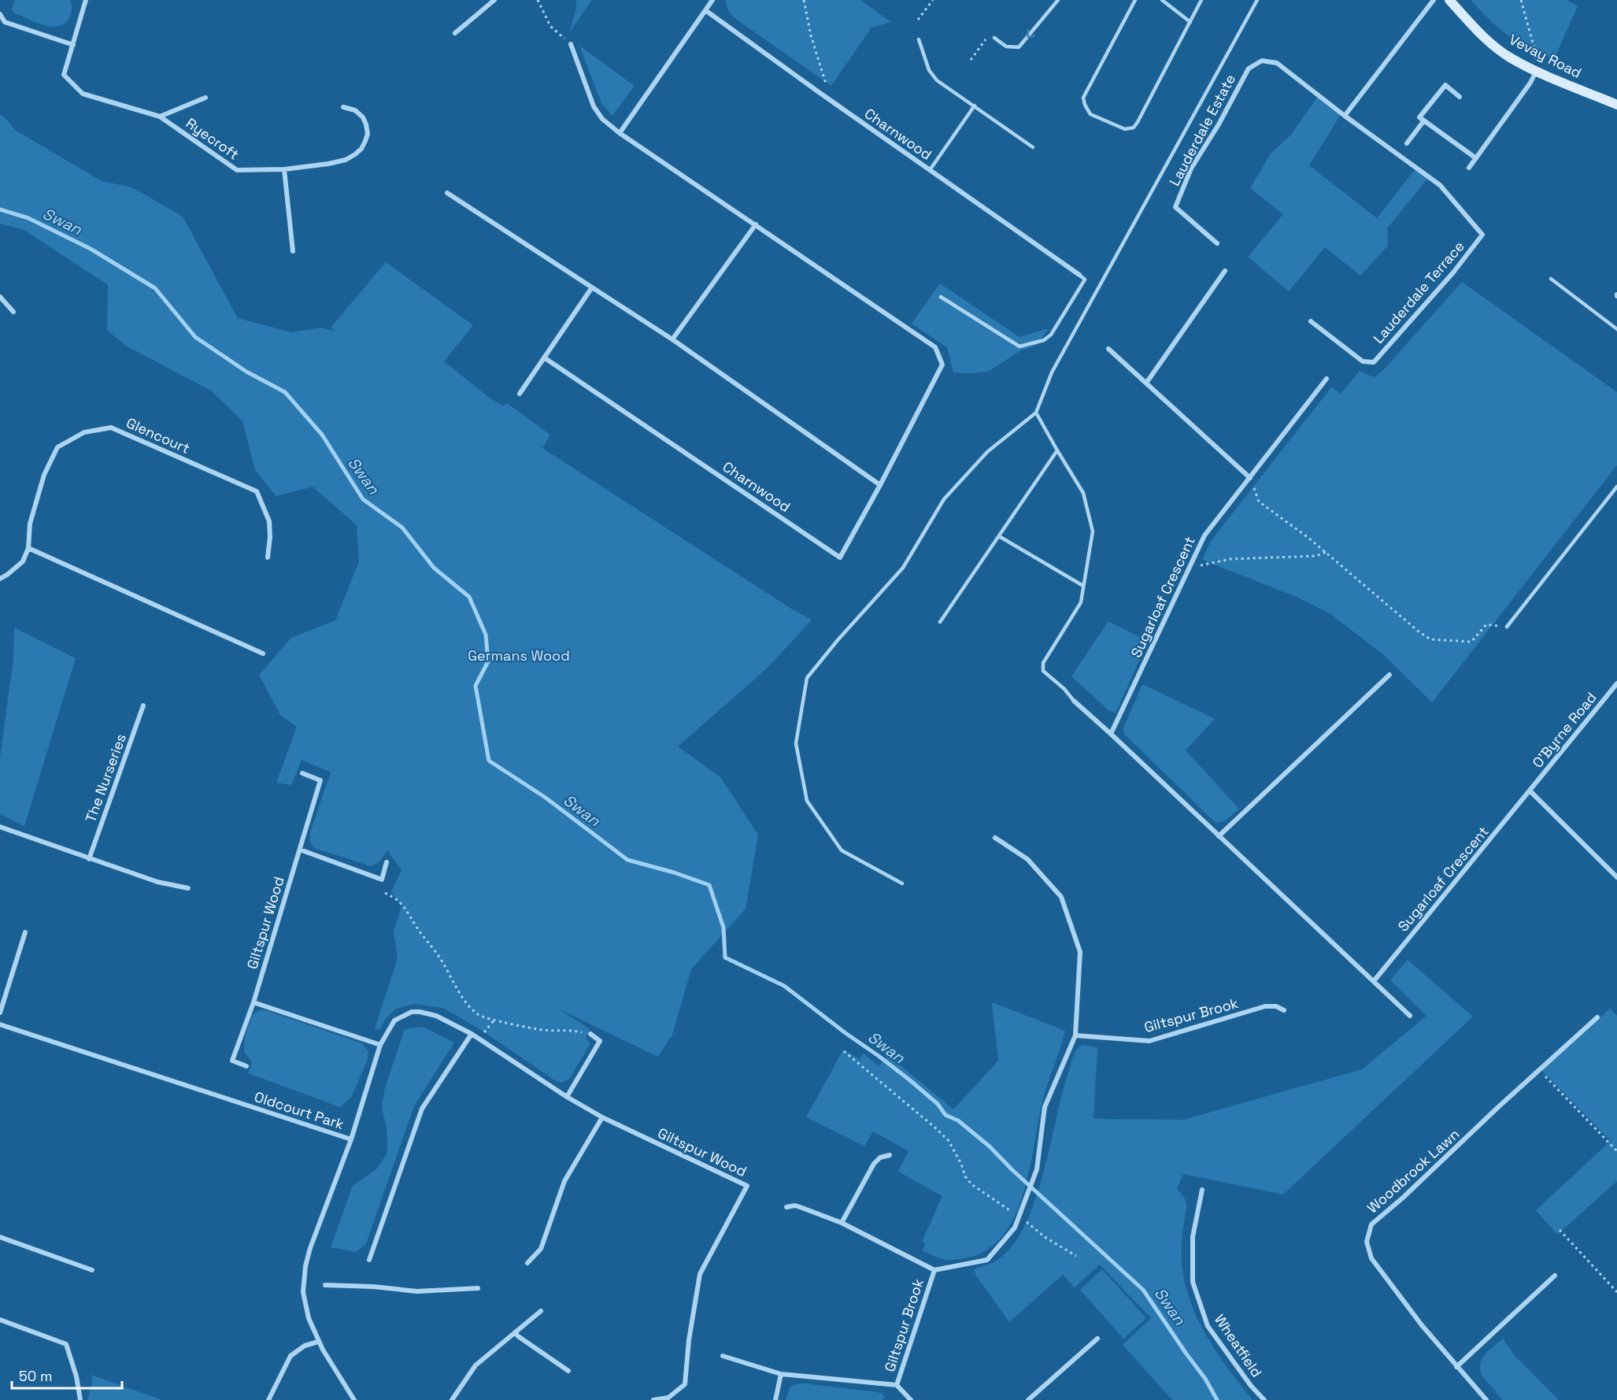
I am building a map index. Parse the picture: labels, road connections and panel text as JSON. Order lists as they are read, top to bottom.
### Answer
{
  "streets": {
    "main road": ["Vevay Road"],
    "street": [
      "Lauderdale Estate",
      "Charnwood",
      "Ryecroft",
      "Lauderdale Terrace",
      "Glencourt",
      "Sugarloaf Crescent",
      "O'Byrne Road",
      "The Nurseries",
      "Giltspur Wood",
      "Giltspur Brook",
      "Oldcourt Park",
      "Woodbrook Lawn",
      "Wheatfield"
    ]
  },
  "crossings": [
    ["Lauderdale Estate", "Lauderdale Terrace"],
    ["Sugarloaf Crescent", "O'Byrne Road"],
    ["Giltspur Wood", "Oldcourt Park"]
  ],
  "water": ["Swan"],
  "parks": ["Germans Wood"],
  "scale_bar": "50 m"
}
